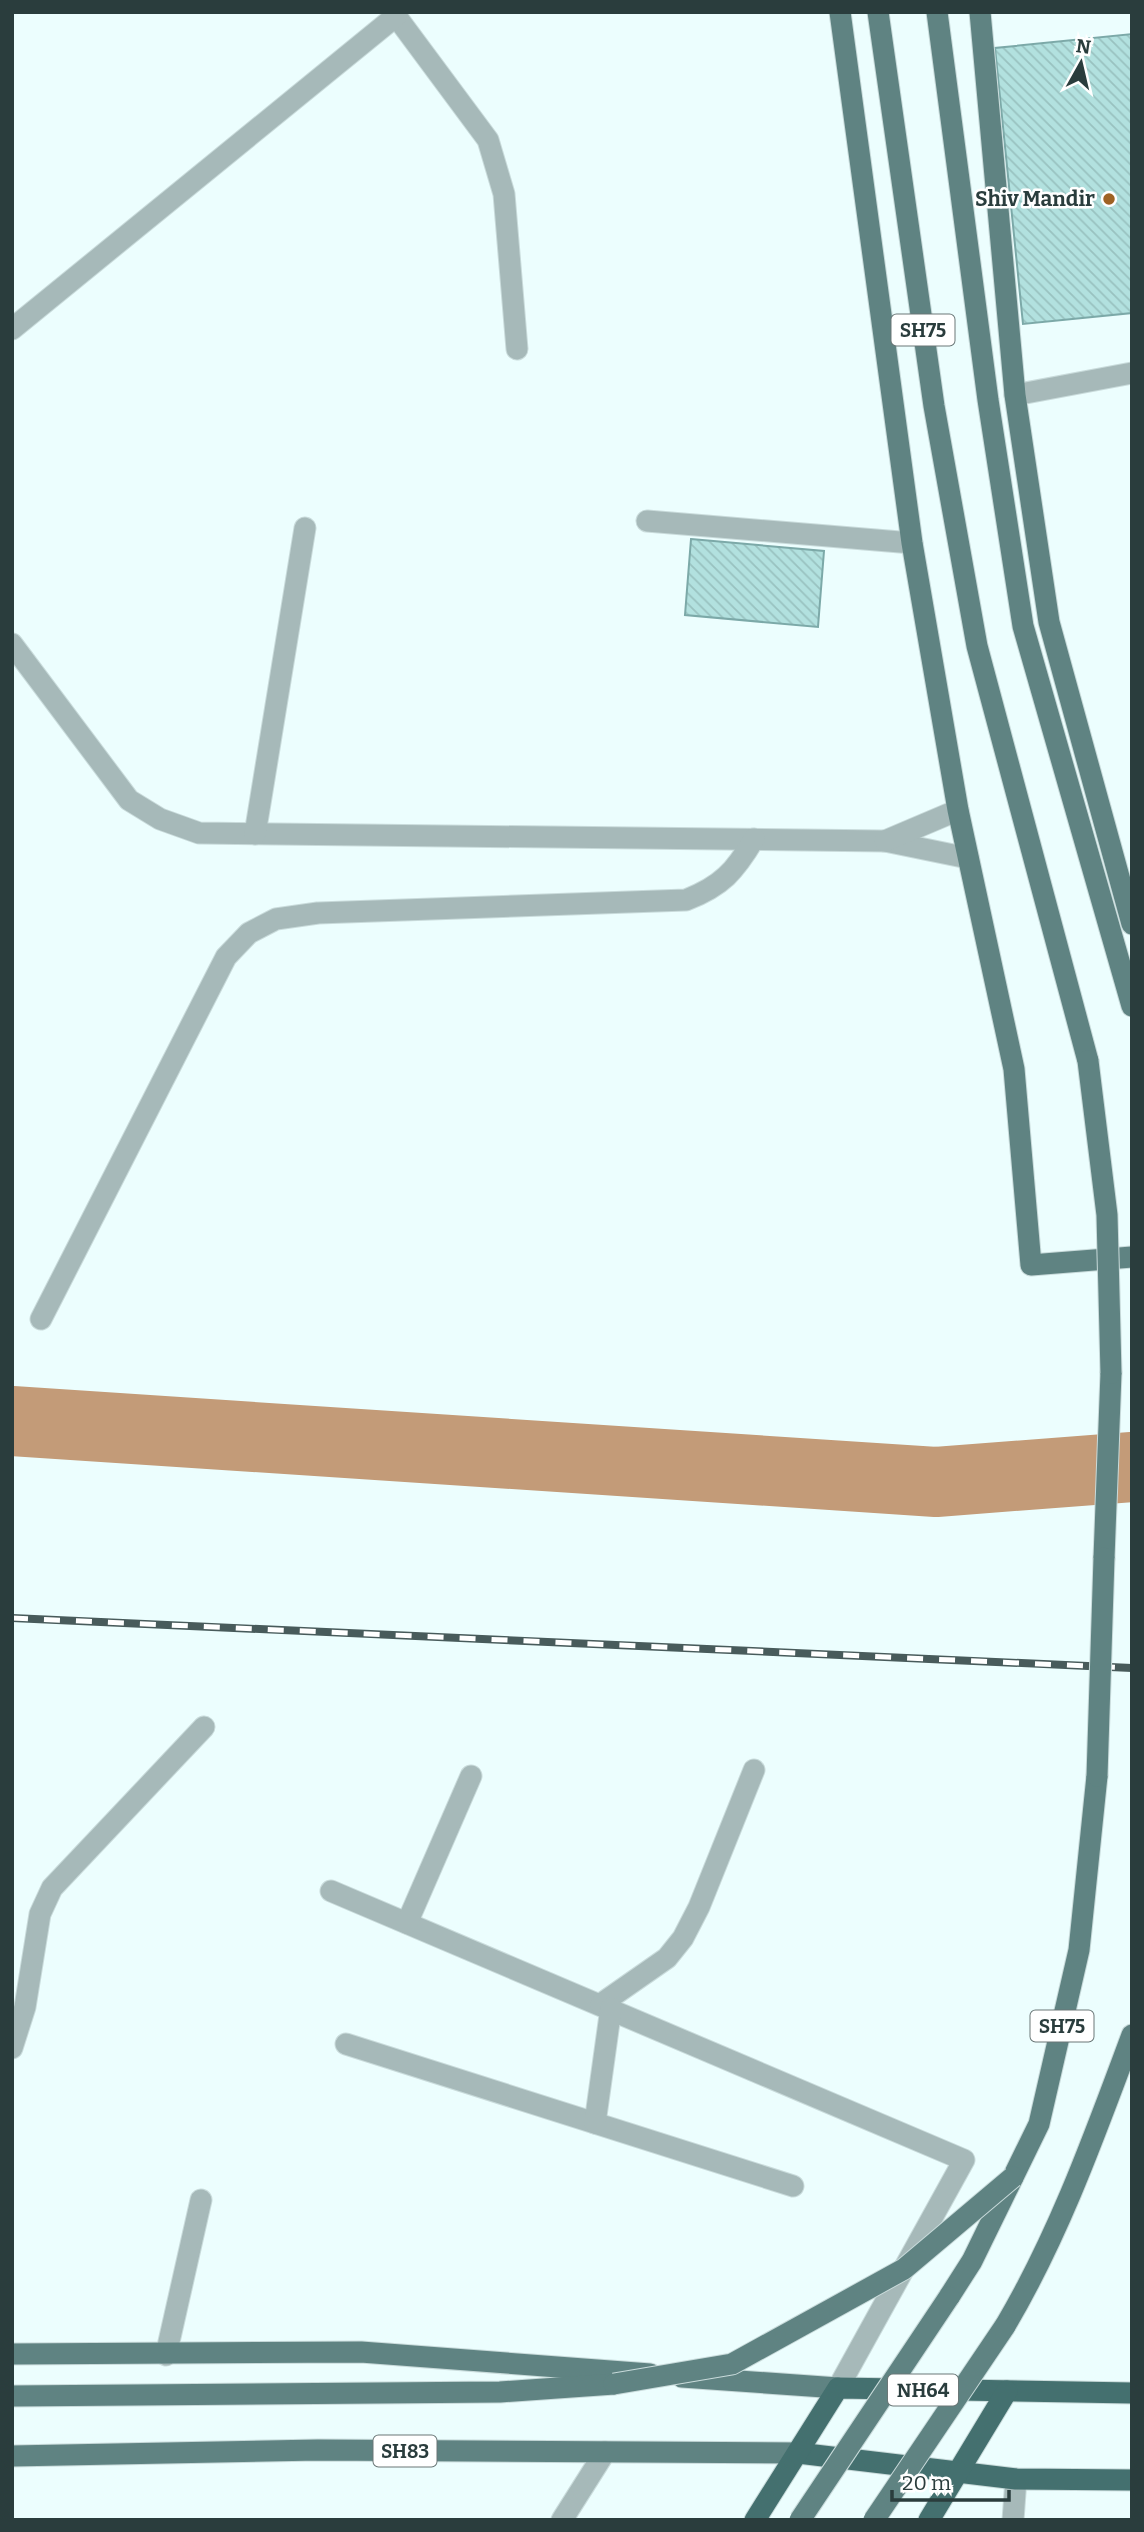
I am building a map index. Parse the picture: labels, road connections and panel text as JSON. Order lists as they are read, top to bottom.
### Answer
{
  "streets": {
    "highway": ["NH64"],
    "main road": ["SH75", "SH83"]
  },
  "places": ["Shiv Mandir"],
  "scale_bar": "20 m",
  "north": "top"
}
